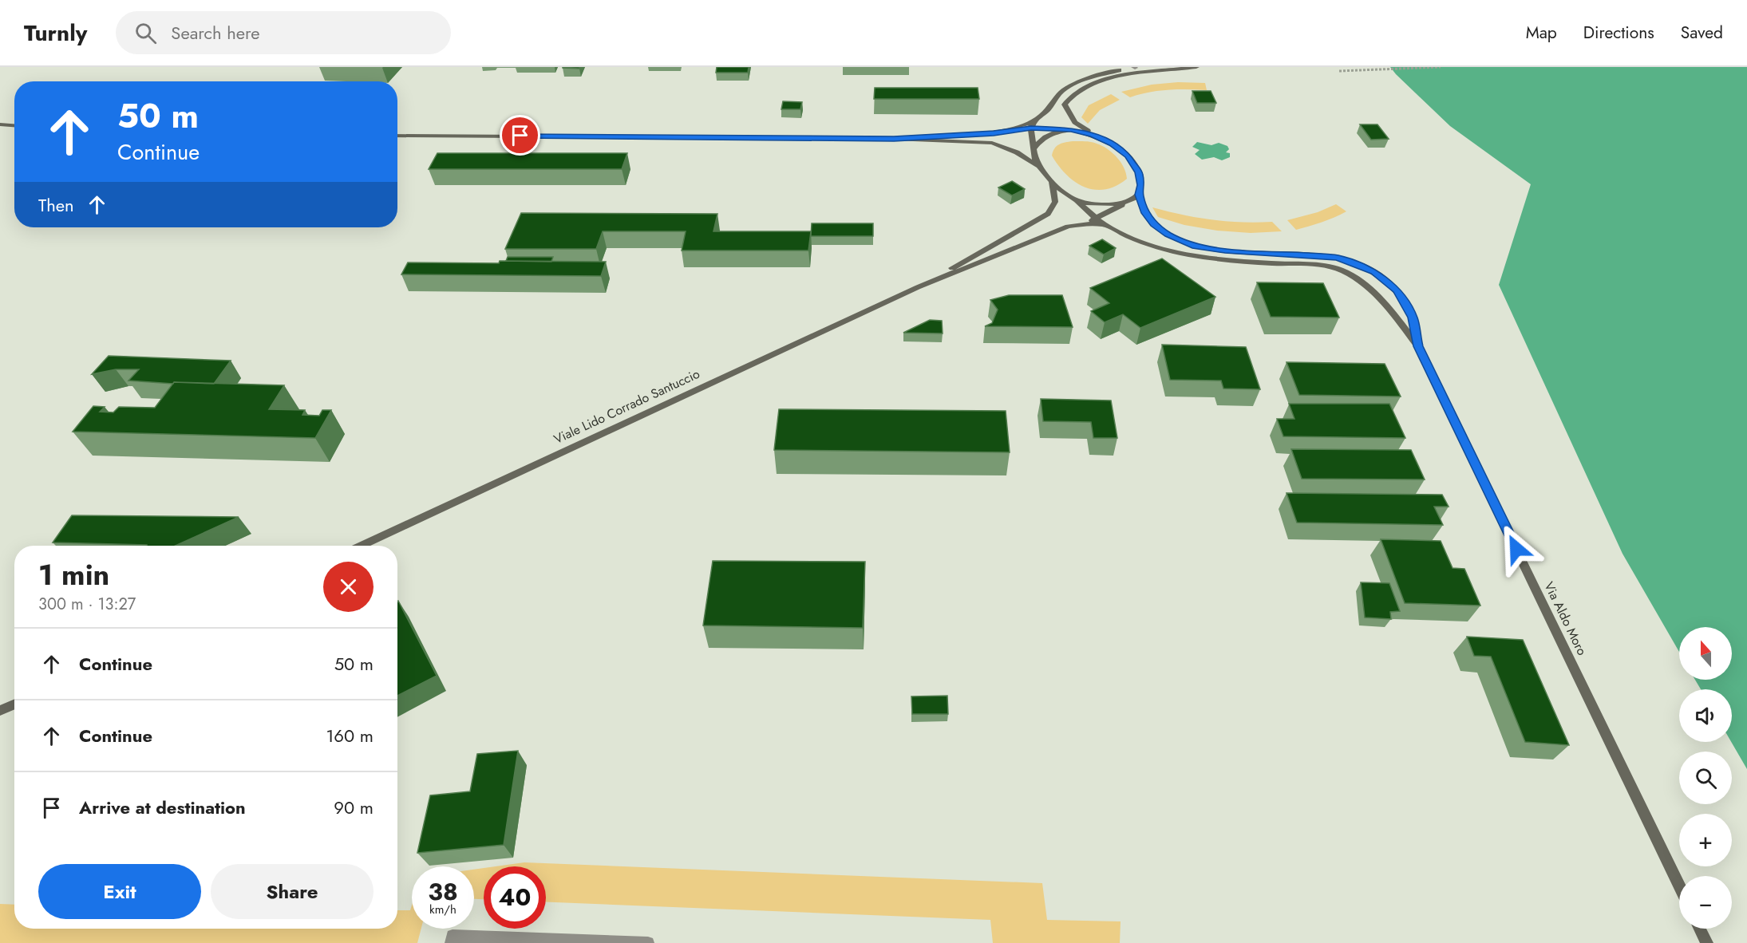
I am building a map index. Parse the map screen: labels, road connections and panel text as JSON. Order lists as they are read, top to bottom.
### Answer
{
  "streets": {
    "street": ["Viale Lido Corrado Santuccio", "Via Aldo Moro"]
  },
  "north": "top",
  "page": {
    "header": "Turnly",
    "search": "Search here",
    "nav": ["Map", "Directions", "Saved"],
    "turn": ["50 m", "Continue"],
    "then": "Then",
    "heading": ["1 min", "300 m · 13:27"],
    "map_buttons": ["+", "−"],
    "list": [
      {
        "name": "Continue",
        "value": "50 m"
      },
      {
        "name": "Continue",
        "value": "160 m"
      },
      {
        "name": "Arrive at destination",
        "value": "90 m"
      }
    ],
    "buttons": ["Exit", "Share"],
    "speed": "38 km/h",
    "limit": "40"
  }
}
